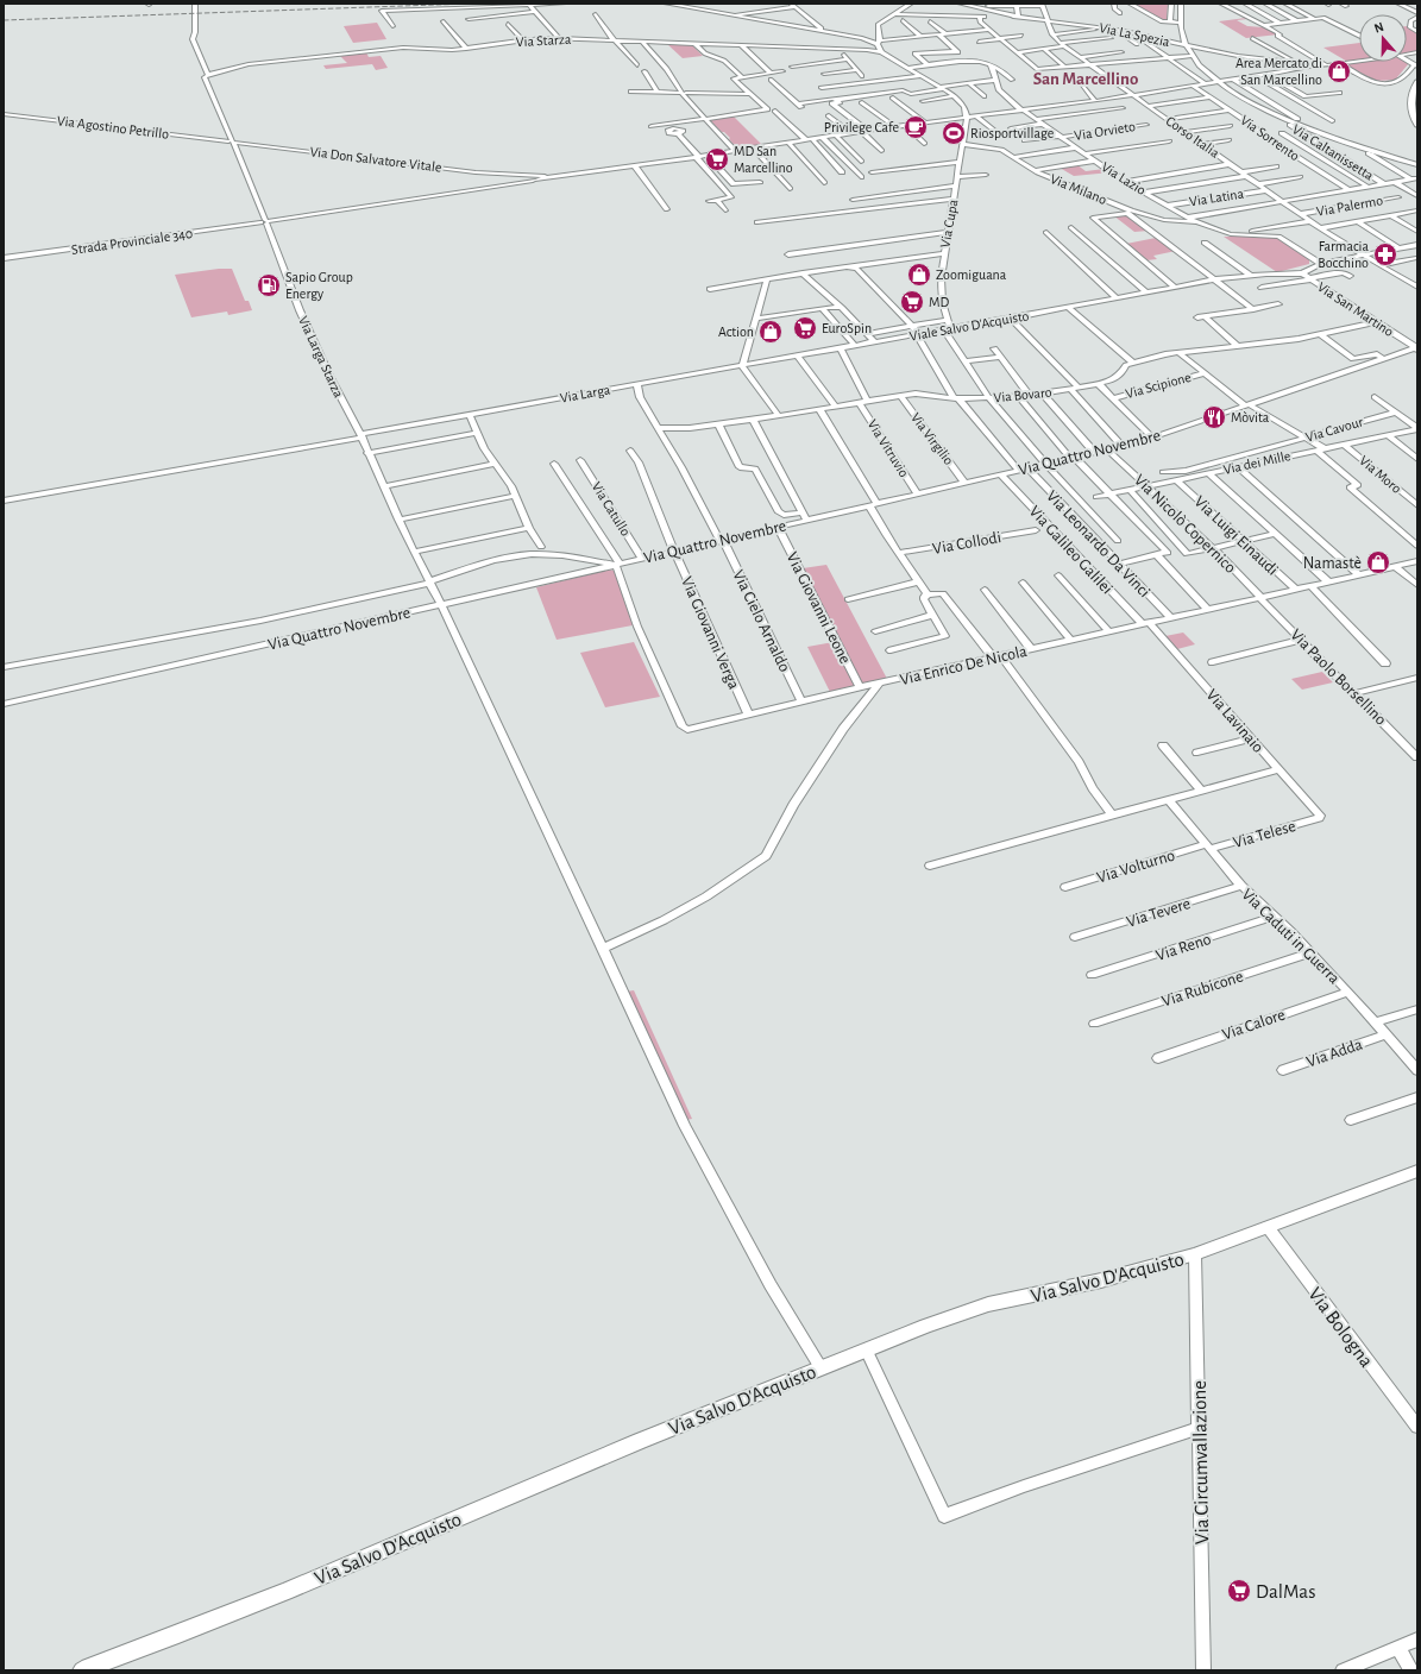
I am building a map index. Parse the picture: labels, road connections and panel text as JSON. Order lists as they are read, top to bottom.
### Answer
{
  "streets": {
    "main road": ["Via Salvo D'Acquisto"],
    "street": [
      "Via La Spezia",
      "Via Starza",
      "Via Agostino Petrillo",
      "Via Orvieto",
      "Corso Italia",
      "Via Sorrento",
      "Via Caltanissetta",
      "Via Don Salvatore Vitale",
      "Via Lazio",
      "Via Milano",
      "Via Latina",
      "Via Palermo",
      "Via Cupa",
      "Strada Provinciale 340",
      "Via San Martino",
      "Viale Salvo D'Acquisto",
      "Via Larga Starza",
      "Via Scipione",
      "Via Larga",
      "Via Bovaro",
      "Via Cavour",
      "Via Virgilio",
      "Via Vitruvio",
      "Via Quattro Novembre",
      "Via dei Mille",
      "Via Moro",
      "Via Catullo",
      "Via Nicolò Copernico",
      "Via Luigi Einaudi",
      "Via Collodi",
      "Via Leonardo Da Vinci",
      "Via Galileo Galilei",
      "Via Giovanni Leone",
      "Via Cielo Arnaldo",
      "Via Giovanni Verga",
      "Via Enrico De Nicola",
      "Via Paolo Borsellino",
      "Via Lavinaio",
      "Via Telese",
      "Via Volturno",
      "Via Tevere",
      "Via Caduti in Guerra",
      "Via Reno",
      "Via Rubicone",
      "Via Calore",
      "Via Adda",
      "Via Bologna",
      "Via Circumvallazione"
    ]
  },
  "crossings": [
    ["Via La Spezia", "Corso Italia"],
    ["Via La Spezia", "Via Don Salvatore Vitale"],
    ["Via Starza", "Via Larga Starza"],
    ["Via Agostino Petrillo", "Via Don Salvatore Vitale"],
    ["Via Agostino Petrillo", "Via Larga Starza"],
    ["Via Orvieto", "Via Lazio"],
    ["Corso Italia", "Via Don Salvatore Vitale"],
    ["Corso Italia", "Via Latina"],
    ["Corso Italia", "Via Palermo"],
    ["Corso Italia", "Via San Martino"],
    ["Via Sorrento", "Via Don Salvatore Vitale"],
    ["Via Don Salvatore Vitale", "Via Lazio"],
    ["Via Don Salvatore Vitale", "Via Cupa"],
    ["Via Don Salvatore Vitale", "Strada Provinciale 340"],
    ["Via Don Salvatore Vitale", "Via Larga Starza"],
    ["Via Lazio", "Via Milano"],
    ["Via Lazio", "Via Latina"],
    ["Via Milano", "Via Cupa"],
    ["Via Cupa", "Viale Salvo D'Acquisto"],
    ["Via Cupa", "Via Bovaro"],
    ["Via Cupa", "Via Quattro Novembre"],
    ["Strada Provinciale 340", "Via Larga Starza"],
    ["Via San Martino", "Viale Salvo D'Acquisto"],
    ["Via San Martino", "Via Bovaro"],
    ["Via San Martino", "Via Quattro Novembre"],
    ["Viale Salvo D'Acquisto", "Via Larga"],
    ["Via Larga Starza", "Via Larga"],
    ["Via Larga Starza", "Via Quattro Novembre"],
    ["Via Larga Starza", "Via Salvo D'Acquisto"],
    ["Via Bovaro", "Via Virgilio"],
    ["Via Bovaro", "Via Vitruvio"],
    ["Via Virgilio", "Via Quattro Novembre"],
    ["Via Vitruvio", "Via Quattro Novembre"],
    ["Via Quattro Novembre", "Via Catullo"],
    ["Via Quattro Novembre", "Via Nicolò Copernico"],
    ["Via Quattro Novembre", "Via Leonardo Da Vinci"],
    ["Via Quattro Novembre", "Via Galileo Galilei"],
    ["Via Quattro Novembre", "Via Giovanni Leone"],
    ["Via Quattro Novembre", "Via Cielo Arnaldo"],
    ["Via Quattro Novembre", "Via Giovanni Verga"],
    ["Via Quattro Novembre", "Via Enrico De Nicola"],
    ["Via dei Mille", "Via Moro"],
    ["Via dei Mille", "Via Nicolò Copernico"],
    ["Via dei Mille", "Via Luigi Einaudi"],
    ["Via Nicolò Copernico", "Via Enrico De Nicola"],
    ["Via Nicolò Copernico", "Via Paolo Borsellino"],
    ["Via Luigi Einaudi", "Via Enrico De Nicola"],
    ["Via Leonardo Da Vinci", "Via Enrico De Nicola"],
    ["Via Galileo Galilei", "Via Enrico De Nicola"],
    ["Via Galileo Galilei", "Via Lavinaio"],
    ["Via Giovanni Leone", "Via Enrico De Nicola"],
    ["Via Cielo Arnaldo", "Via Enrico De Nicola"],
    ["Via Giovanni Verga", "Via Enrico De Nicola"],
    ["Via Enrico De Nicola", "Via Paolo Borsellino"],
    ["Via Enrico De Nicola", "Via Lavinaio"],
    ["Via Lavinaio", "Via Telese"],
    ["Via Telese", "Via Volturno"],
    ["Via Telese", "Via Caduti in Guerra"],
    ["Via Volturno", "Via Caduti in Guerra"],
    ["Via Tevere", "Via Caduti in Guerra"],
    ["Via Caduti in Guerra", "Via Reno"],
    ["Via Caduti in Guerra", "Via Rubicone"],
    ["Via Caduti in Guerra", "Via Calore"],
    ["Via Caduti in Guerra", "Via Adda"],
    ["Via Salvo D'Acquisto", "Via Bologna"],
    ["Via Salvo D'Acquisto", "Via Circumvallazione"]
  ],
  "districts": ["San Marcellino"],
  "places": {
    "shop": [
      "Area Mercato di San Marcellino",
      "Zoomiguana",
      "Action",
      "Namastè"
    ],
    "cafe": ["Privilege Cafe"],
    "sports": ["Riosportvillage"],
    "supermarket": [
      "MD San Marcellino",
      "MD",
      "EuroSpin",
      "DalMas"
    ],
    "pharmacy": ["Farmacia Bocchino"],
    "fuel station": ["Sapio Group Energy"],
    "restaurant": ["Mòvita"]
  },
  "north": "top"
}
